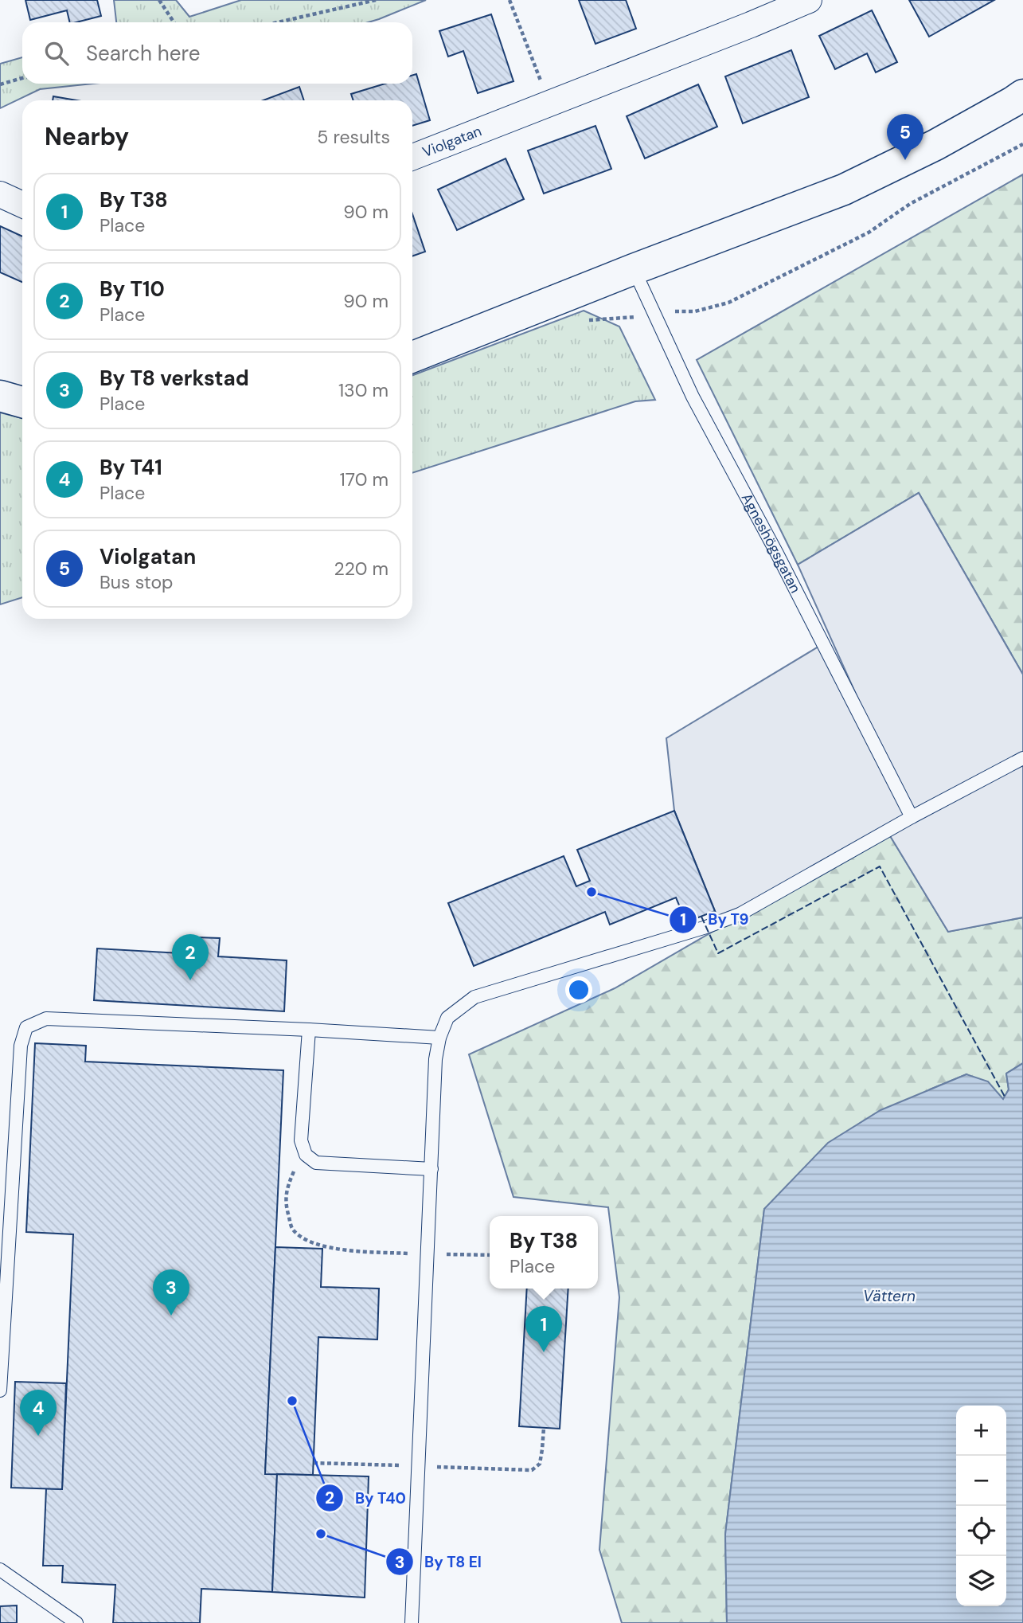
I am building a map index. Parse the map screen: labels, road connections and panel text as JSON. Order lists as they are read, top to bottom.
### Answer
{
  "streets": {
    "street": ["Violgatan"],
    "lane": ["Agneshögsgatan"]
  },
  "water": ["Vättern"],
  "places": ["By T9", "By T40", "By T8 El"],
  "page": {
    "search": "Search here",
    "heading": ["Nearby", "5 results"],
    "pins": [
      "5",
      "2",
      "3",
      "1",
      "4"
    ],
    "list": [
      {
        "mark": "1",
        "name": "By T38",
        "note": "Place",
        "value": "90 m"
      },
      {
        "mark": "2",
        "name": "By T10",
        "note": "Place",
        "value": "90 m"
      },
      {
        "mark": "3",
        "name": "By T8 verkstad",
        "note": "Place",
        "value": "130 m"
      },
      {
        "mark": "4",
        "name": "By T41",
        "note": "Place",
        "value": "170 m"
      },
      {
        "mark": "5",
        "name": "Violgatan",
        "note": "Bus stop",
        "value": "220 m"
      }
    ],
    "popup": ["By T38", "Place"],
    "map_buttons": ["+", "−"]
  }
}
